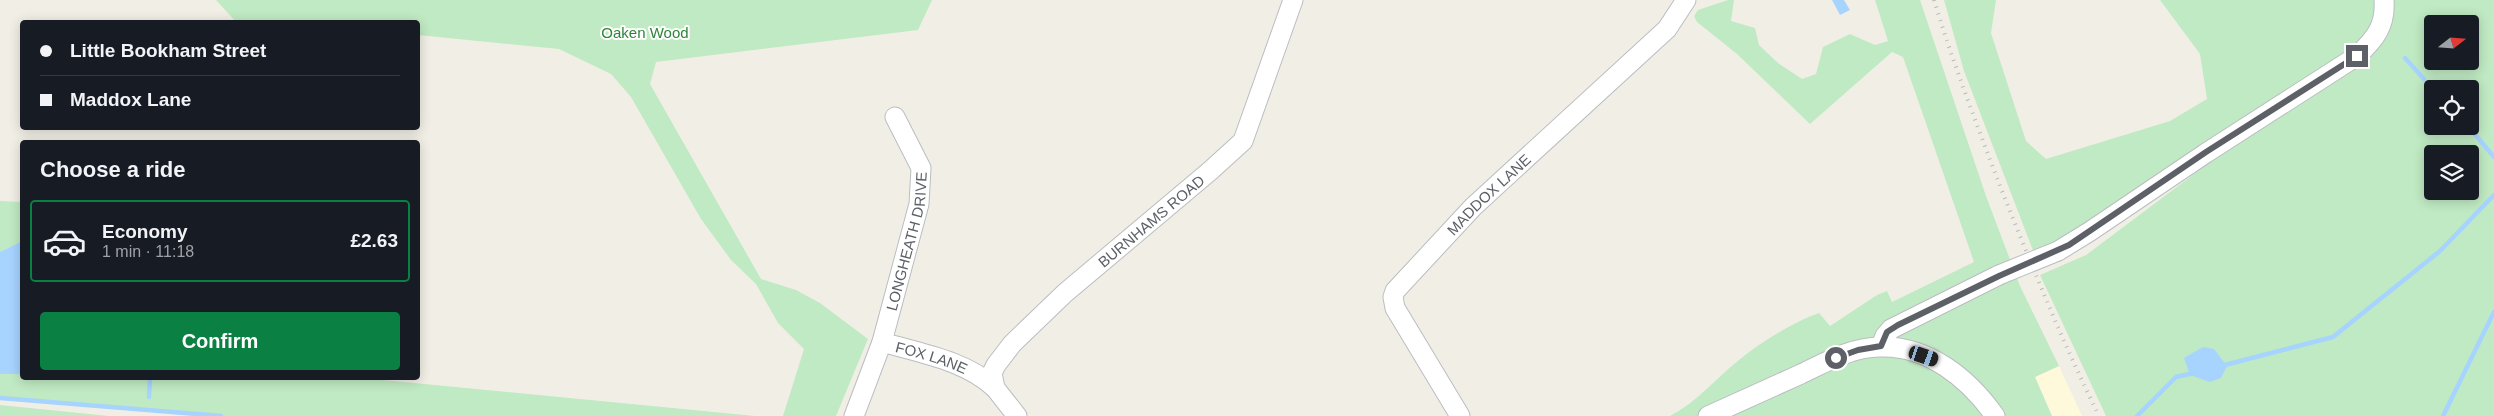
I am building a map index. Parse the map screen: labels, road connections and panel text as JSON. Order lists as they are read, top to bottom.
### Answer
{
  "streets": {
    "street": [
      "MADDOX LANE",
      "BURNHAMS ROAD",
      "LONGHEATH DRIVE",
      "FOX LANE"
    ]
  },
  "crossings": [
    ["BURNHAMS ROAD", "FOX LANE"],
    ["LONGHEATH DRIVE", "FOX LANE"]
  ],
  "parks": ["Oaken Wood"],
  "north": "right",
  "page": {
    "banner": ["Little Bookham Street", "Maddox Lane"],
    "heading": "Choose a ride",
    "list": [
      {
        "name": "Economy",
        "note": "1 min · 11:18",
        "value": "£2.63"
      }
    ],
    "buttons": "Confirm"
  }
}
